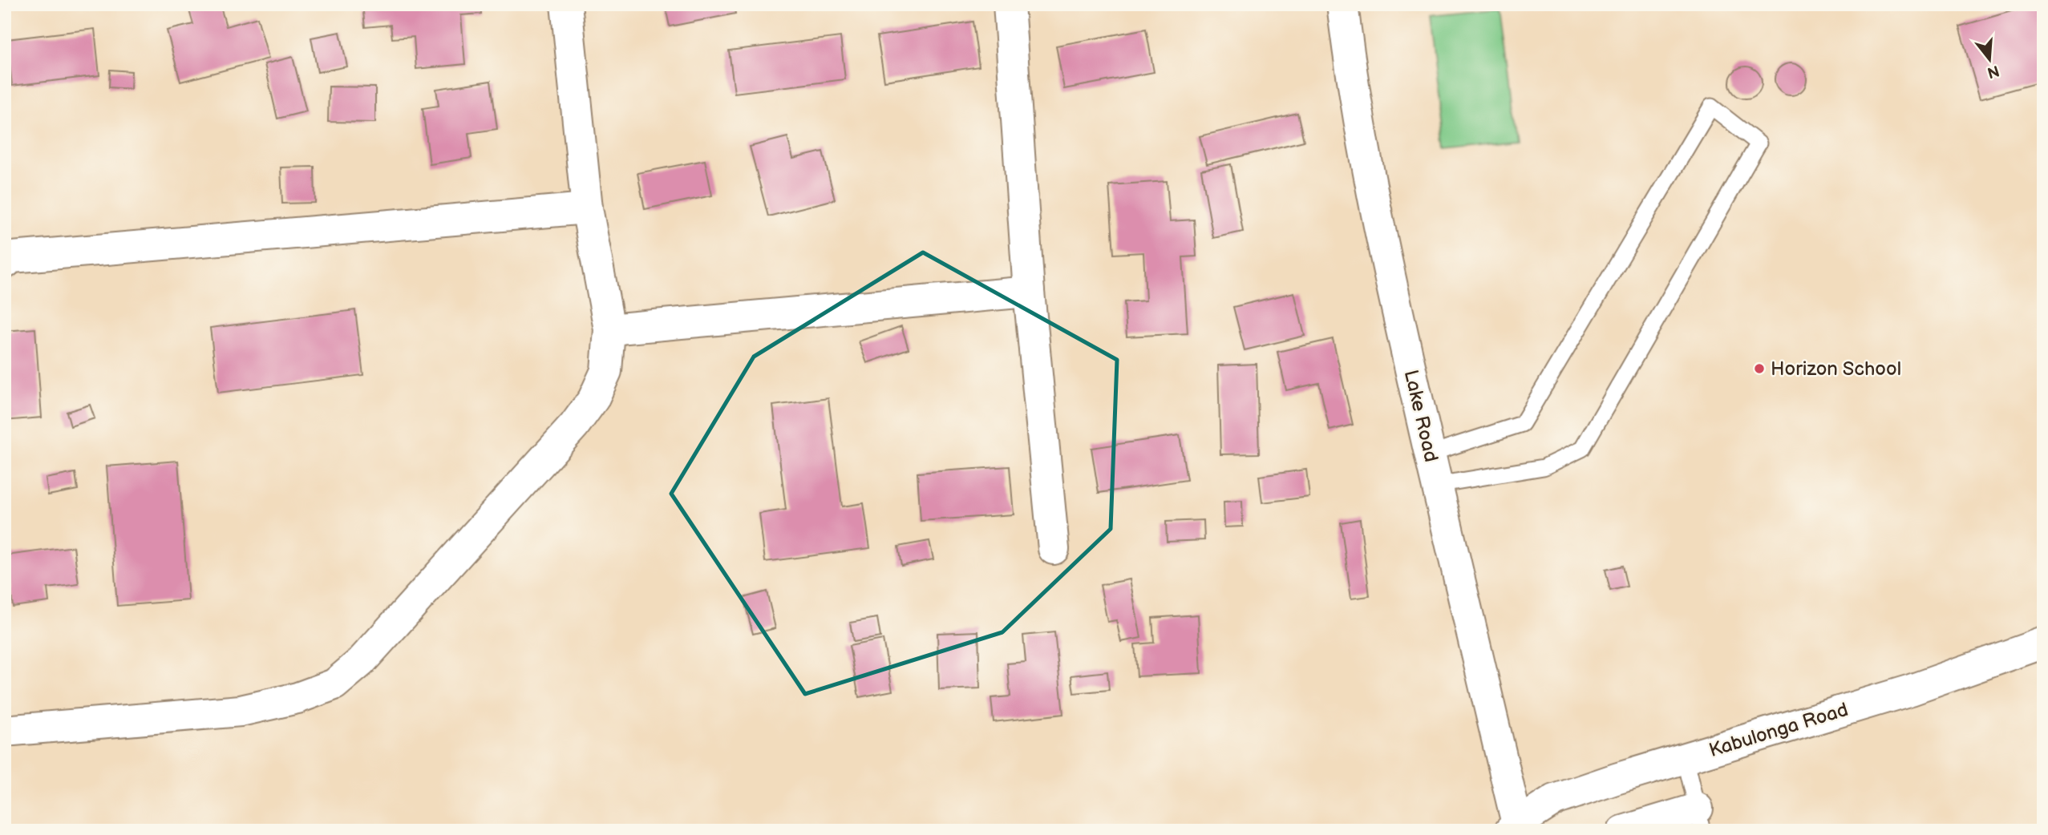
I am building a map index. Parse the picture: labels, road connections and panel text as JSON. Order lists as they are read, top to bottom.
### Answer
{
  "streets": {
    "street": ["Lake Road", "Kabulonga Road"]
  },
  "crossings": [
    ["Lake Road", "Kabulonga Road"]
  ],
  "places": ["Horizon School"],
  "north": "bottom"
}
